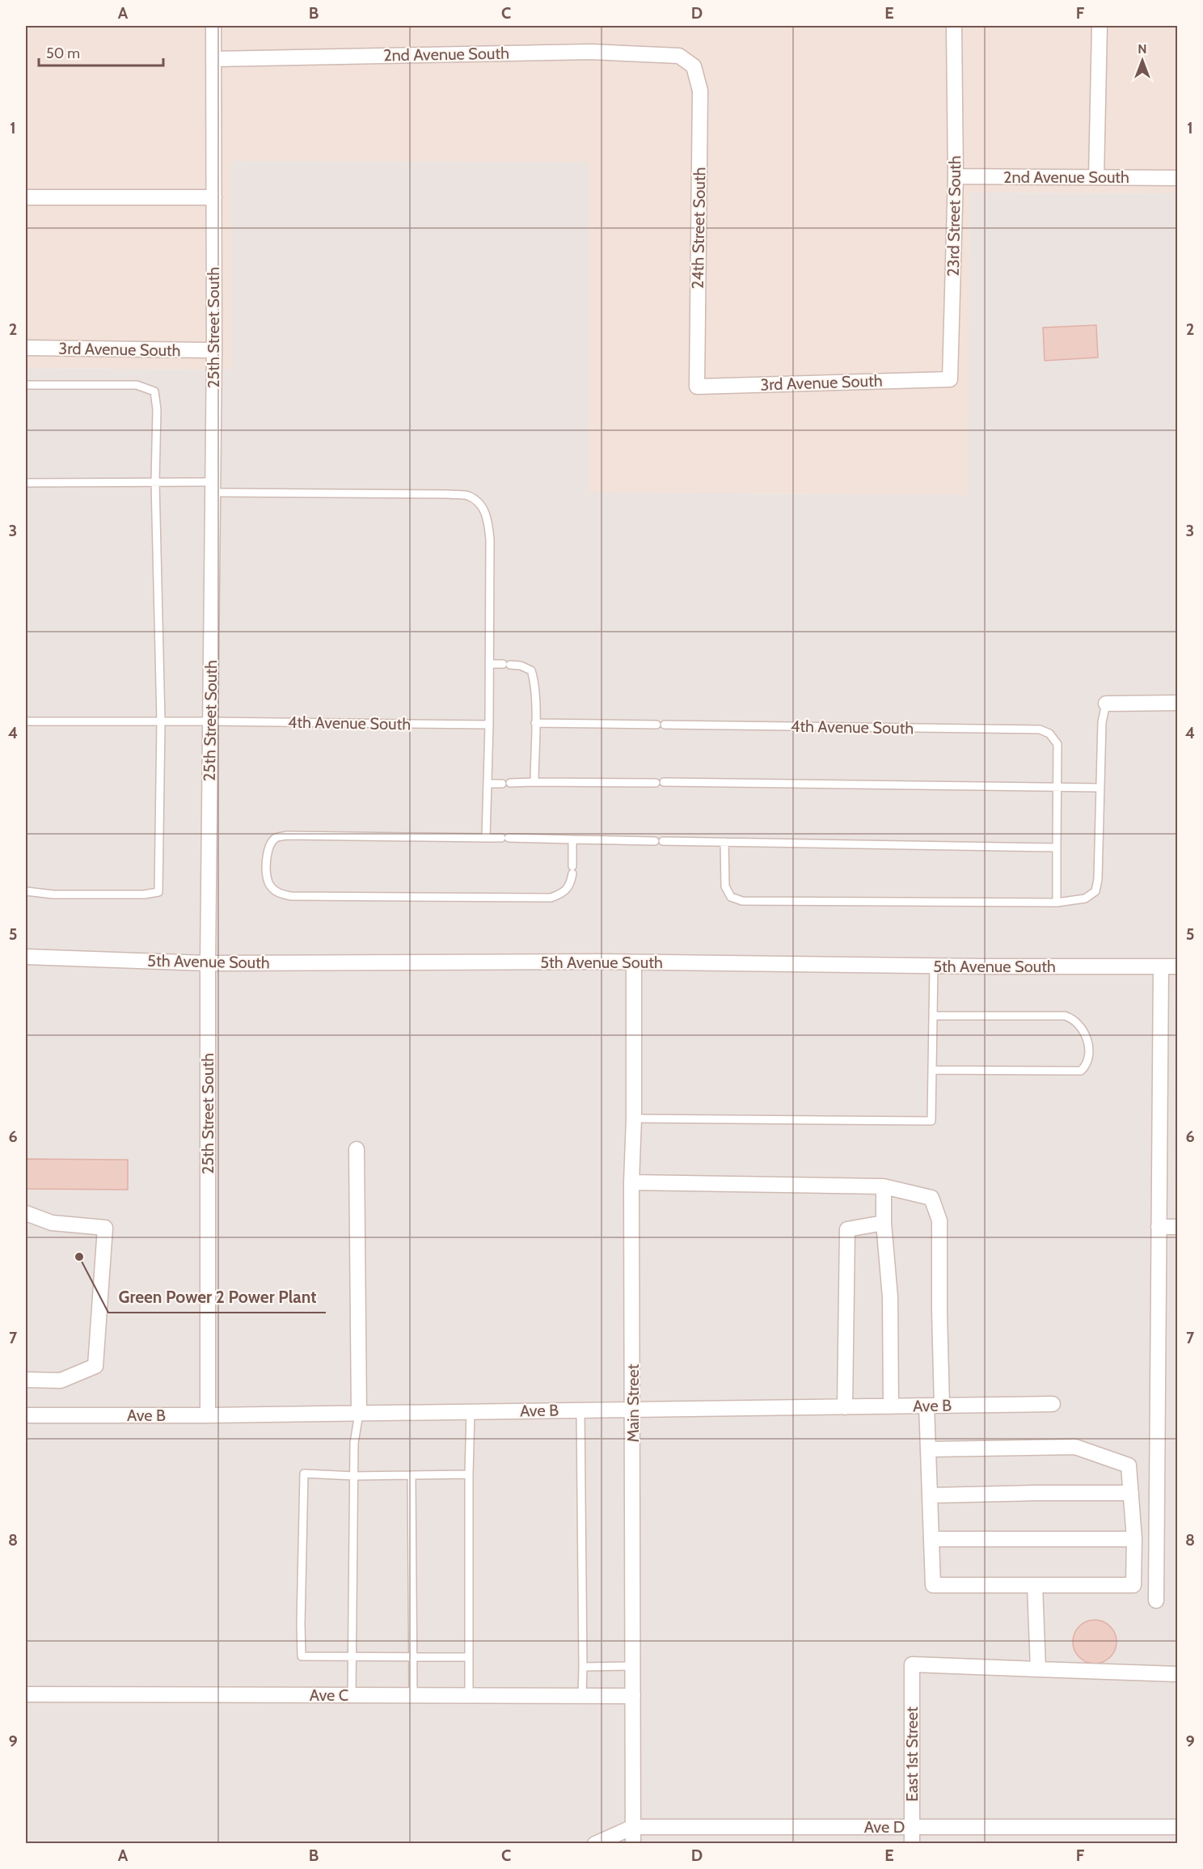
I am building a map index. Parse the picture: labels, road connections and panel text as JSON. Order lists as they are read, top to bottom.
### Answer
{
  "streets": {
    "street": [
      "2nd Avenue South",
      "23rd Street South",
      "24th Street South",
      "25th Street South",
      "3rd Avenue South",
      "5th Avenue South",
      "Main Street",
      "Ave B",
      "Ave C",
      "East 1st Street",
      "Ave D"
    ],
    "lane": ["4th Avenue South"]
  },
  "crossings": [
    ["2nd Avenue South", "23rd Street South"],
    ["2nd Avenue South", "24th Street South"],
    ["2nd Avenue South", "25th Street South"],
    ["23rd Street South", "3rd Avenue South"],
    ["24th Street South", "3rd Avenue South"],
    ["25th Street South", "3rd Avenue South"],
    ["25th Street South", "4th Avenue South"],
    ["25th Street South", "5th Avenue South"],
    ["25th Street South", "Ave B"],
    ["5th Avenue South", "Main Street"],
    ["Main Street", "Ave B"],
    ["Main Street", "Ave C"],
    ["Main Street", "Ave D"],
    ["East 1st Street", "Ave D"]
  ],
  "places": ["Green Power 2 Power Plant"],
  "scale_bar": "50 m",
  "north": "top",
  "grid": {
    "columns": [
      "A",
      "B",
      "C",
      "D",
      "E",
      "F"
    ],
    "rows": [
      "1",
      "2",
      "3",
      "4",
      "5",
      "6",
      "7",
      "8",
      "9"
    ]
  }
}
